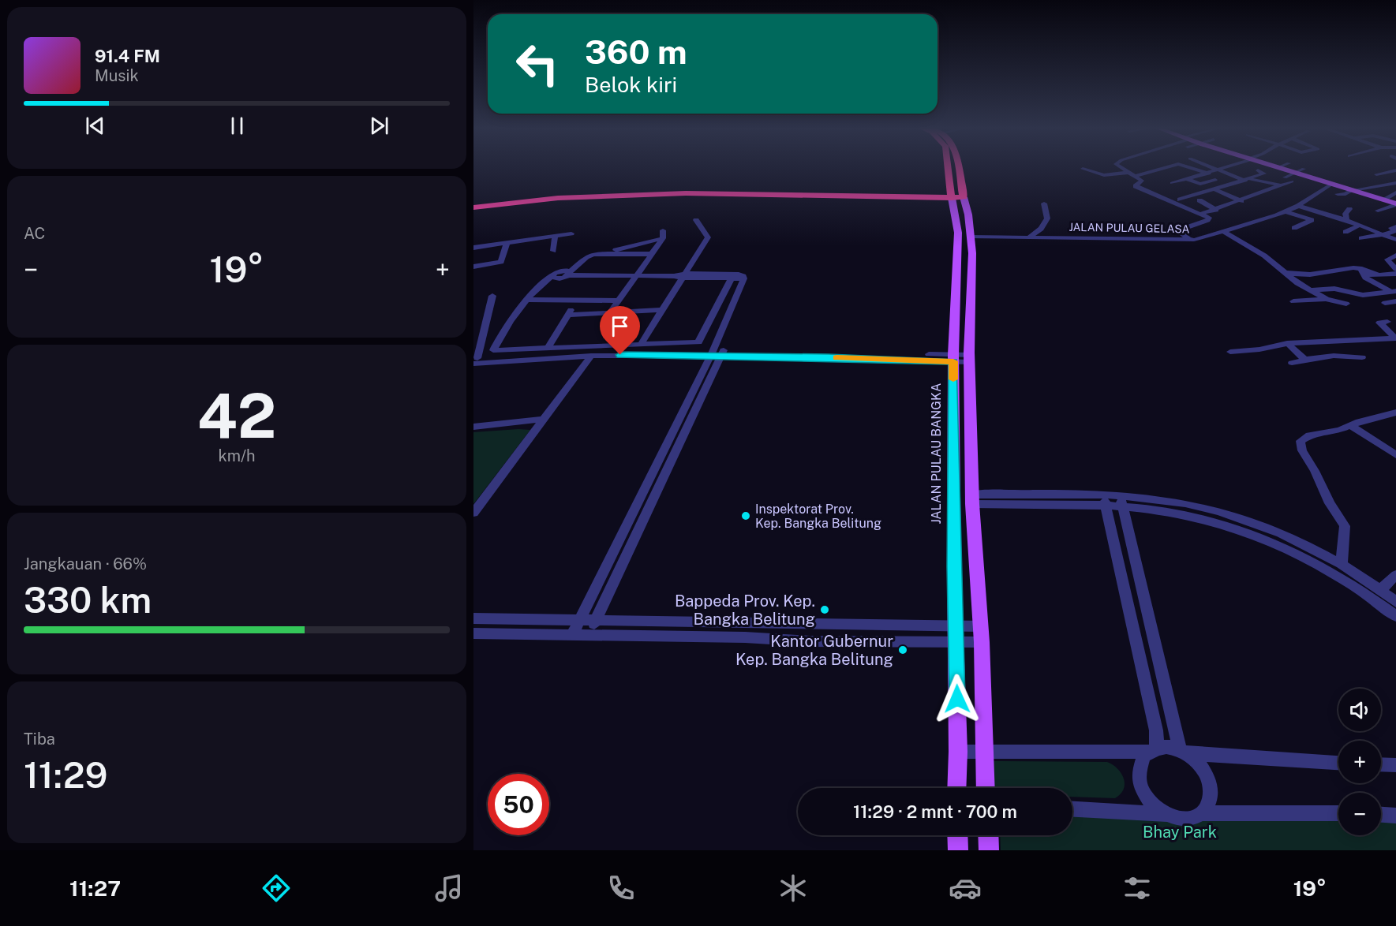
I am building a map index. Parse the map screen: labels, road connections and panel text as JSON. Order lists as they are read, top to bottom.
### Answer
{
  "streets": {
    "highway": ["JALAN PULAU BANGKA"],
    "street": ["JALAN PULAU GELASA"]
  },
  "crossings": [
    ["JALAN PULAU GELASA", "JALAN PULAU BANGKA"]
  ],
  "parks": ["Bhay Park"],
  "places": ["Inspektorat Prov. Kep. Bangka Belitung", "Bappeda Prov. Kep. Bangka Belitung", "Kantor Gubernur Kep. Bangka Belitung"],
  "page": {
    "turn": ["360 m", "Belok kiri"],
    "song": ["91.4 FM", "Musik"],
    "tile": [
      "AC",
      ["42", "km/h"],
      ["Jangkauan · 66%", "330 km"],
      ["Tiba", "11:29"]
    ],
    "heat": ["−", "19°", "+"],
    "map_buttons": ["+", "−"],
    "limit": "50",
    "trip": "11:29 · 2 mnt · 700 m",
    "tabs": ["11:27", "19°"]
  }
}
